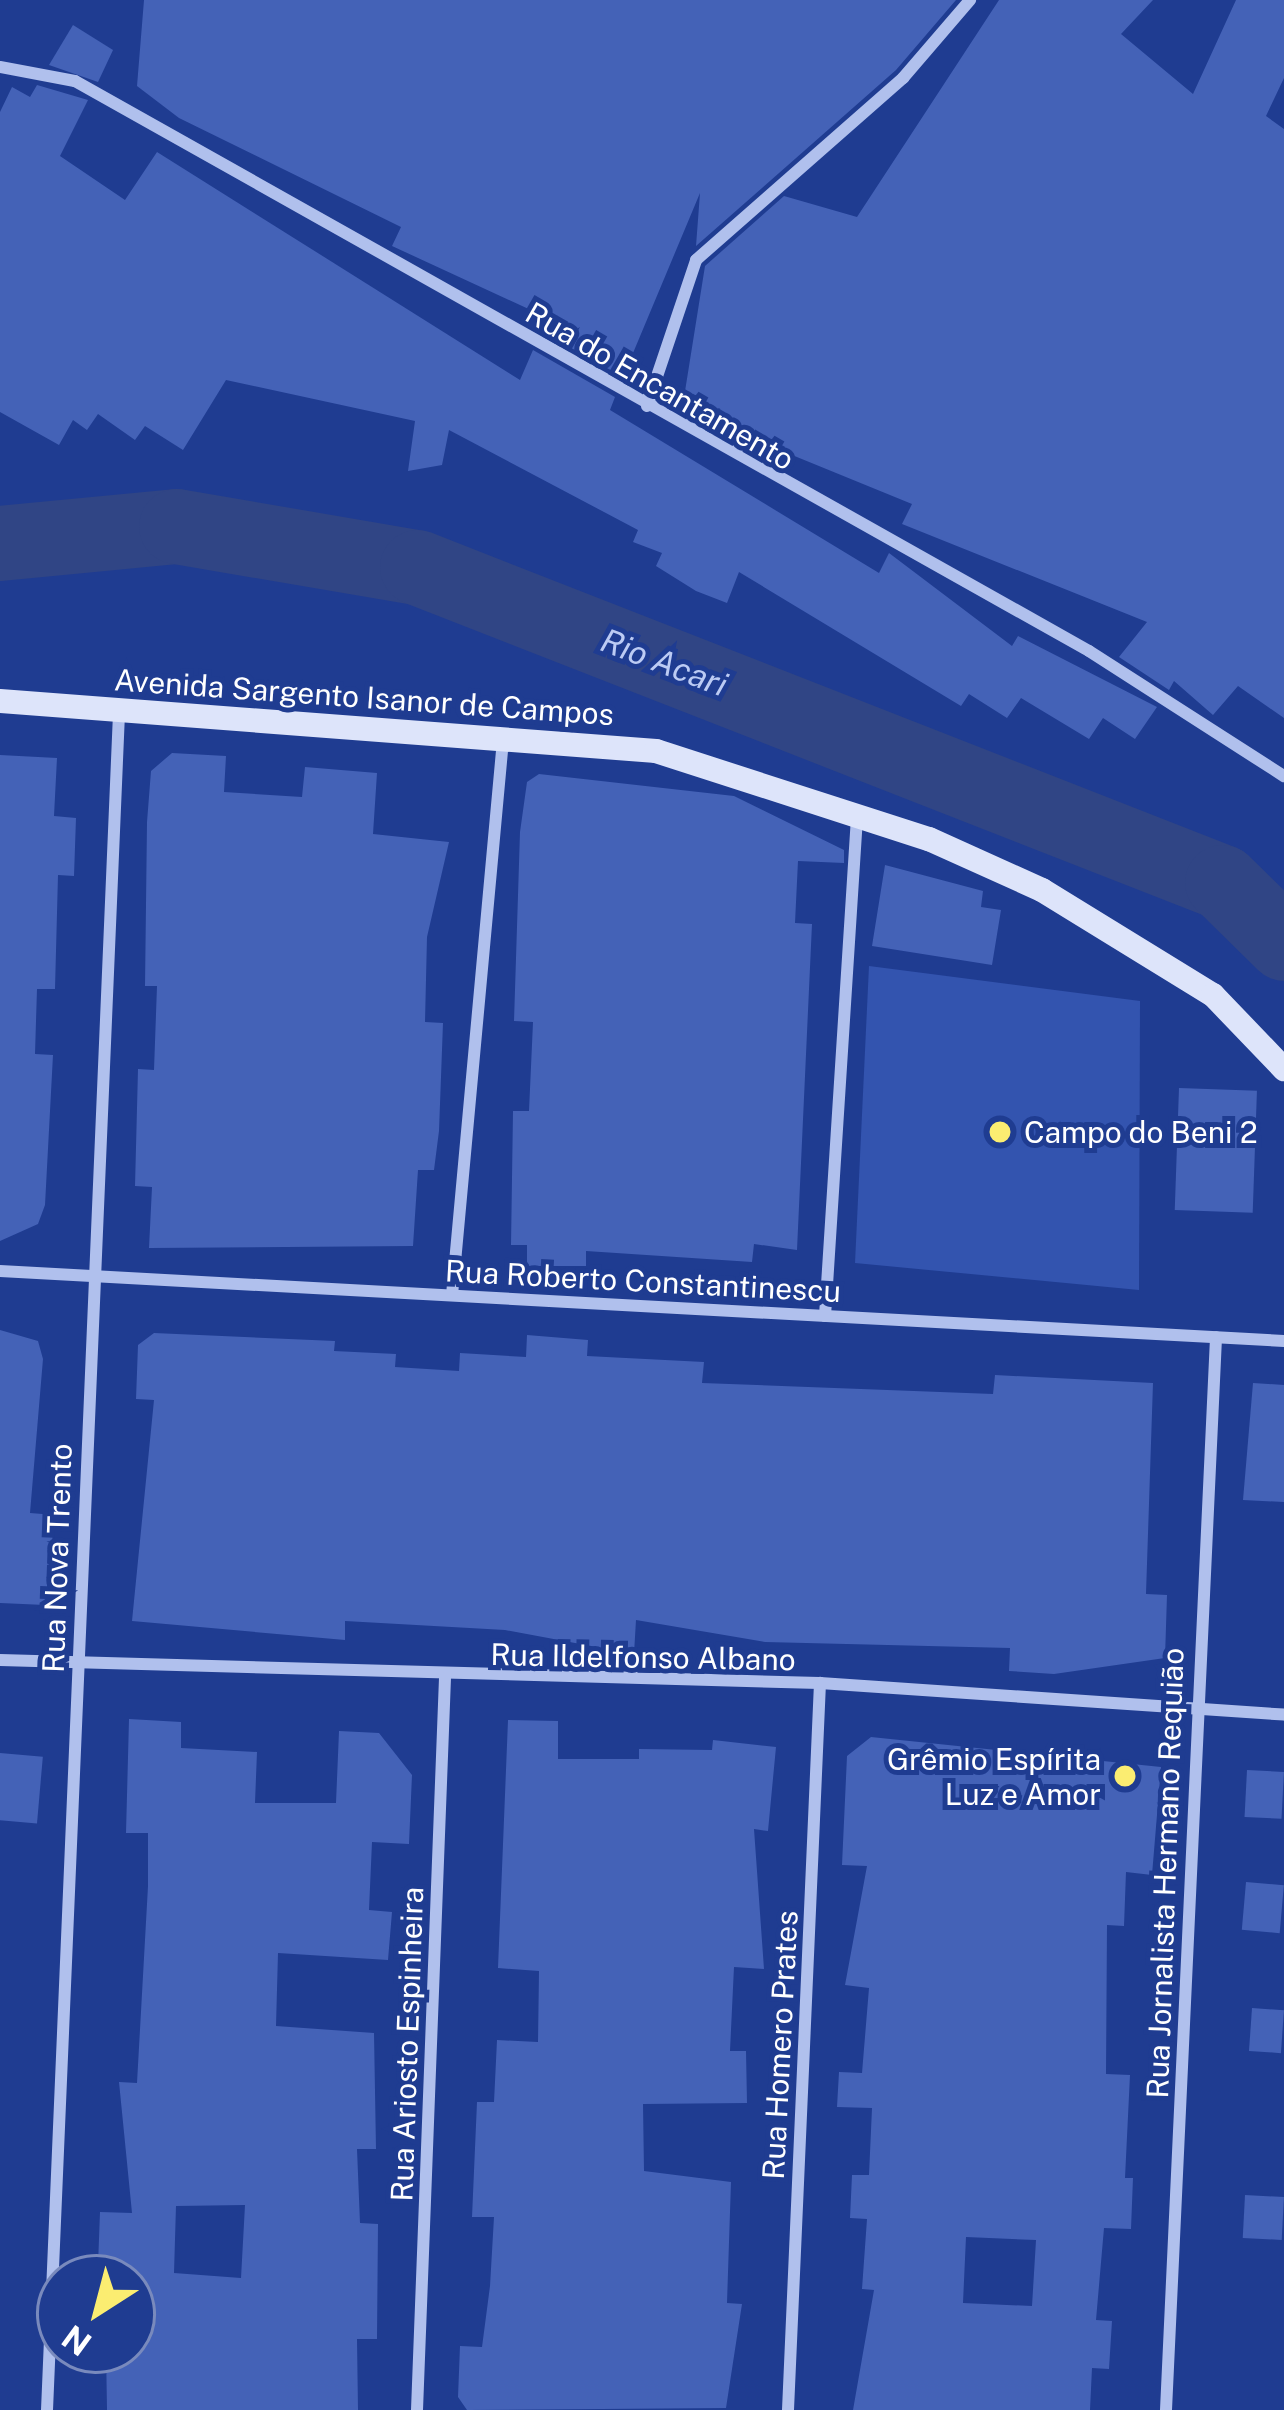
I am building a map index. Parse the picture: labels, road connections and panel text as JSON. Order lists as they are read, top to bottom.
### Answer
{
  "streets": {
    "street": [
      "Rua do Encantamento",
      "Avenida Sargento Isanor de Campos",
      "Rua Roberto Constantinescu",
      "Rua Nova Trento",
      "Rua Ildelfonso Albano",
      "Rua Jornalista Hermano Requião",
      "Rua Ariosto Espinheira",
      "Rua Homero Prates"
    ]
  },
  "crossings": [
    ["Avenida Sargento Isanor de Campos", "Rua Nova Trento"],
    ["Rua Roberto Constantinescu", "Rua Nova Trento"],
    ["Rua Roberto Constantinescu", "Rua Jornalista Hermano Requião"],
    ["Rua Nova Trento", "Rua Ildelfonso Albano"],
    ["Rua Ildelfonso Albano", "Rua Jornalista Hermano Requião"],
    ["Rua Ildelfonso Albano", "Rua Ariosto Espinheira"],
    ["Rua Ildelfonso Albano", "Rua Homero Prates"]
  ],
  "water": ["Rio Acari"],
  "places": ["Campo do Beni 2", "Grêmio Espírita Luz e Amor"],
  "north": "bottom left"
}
